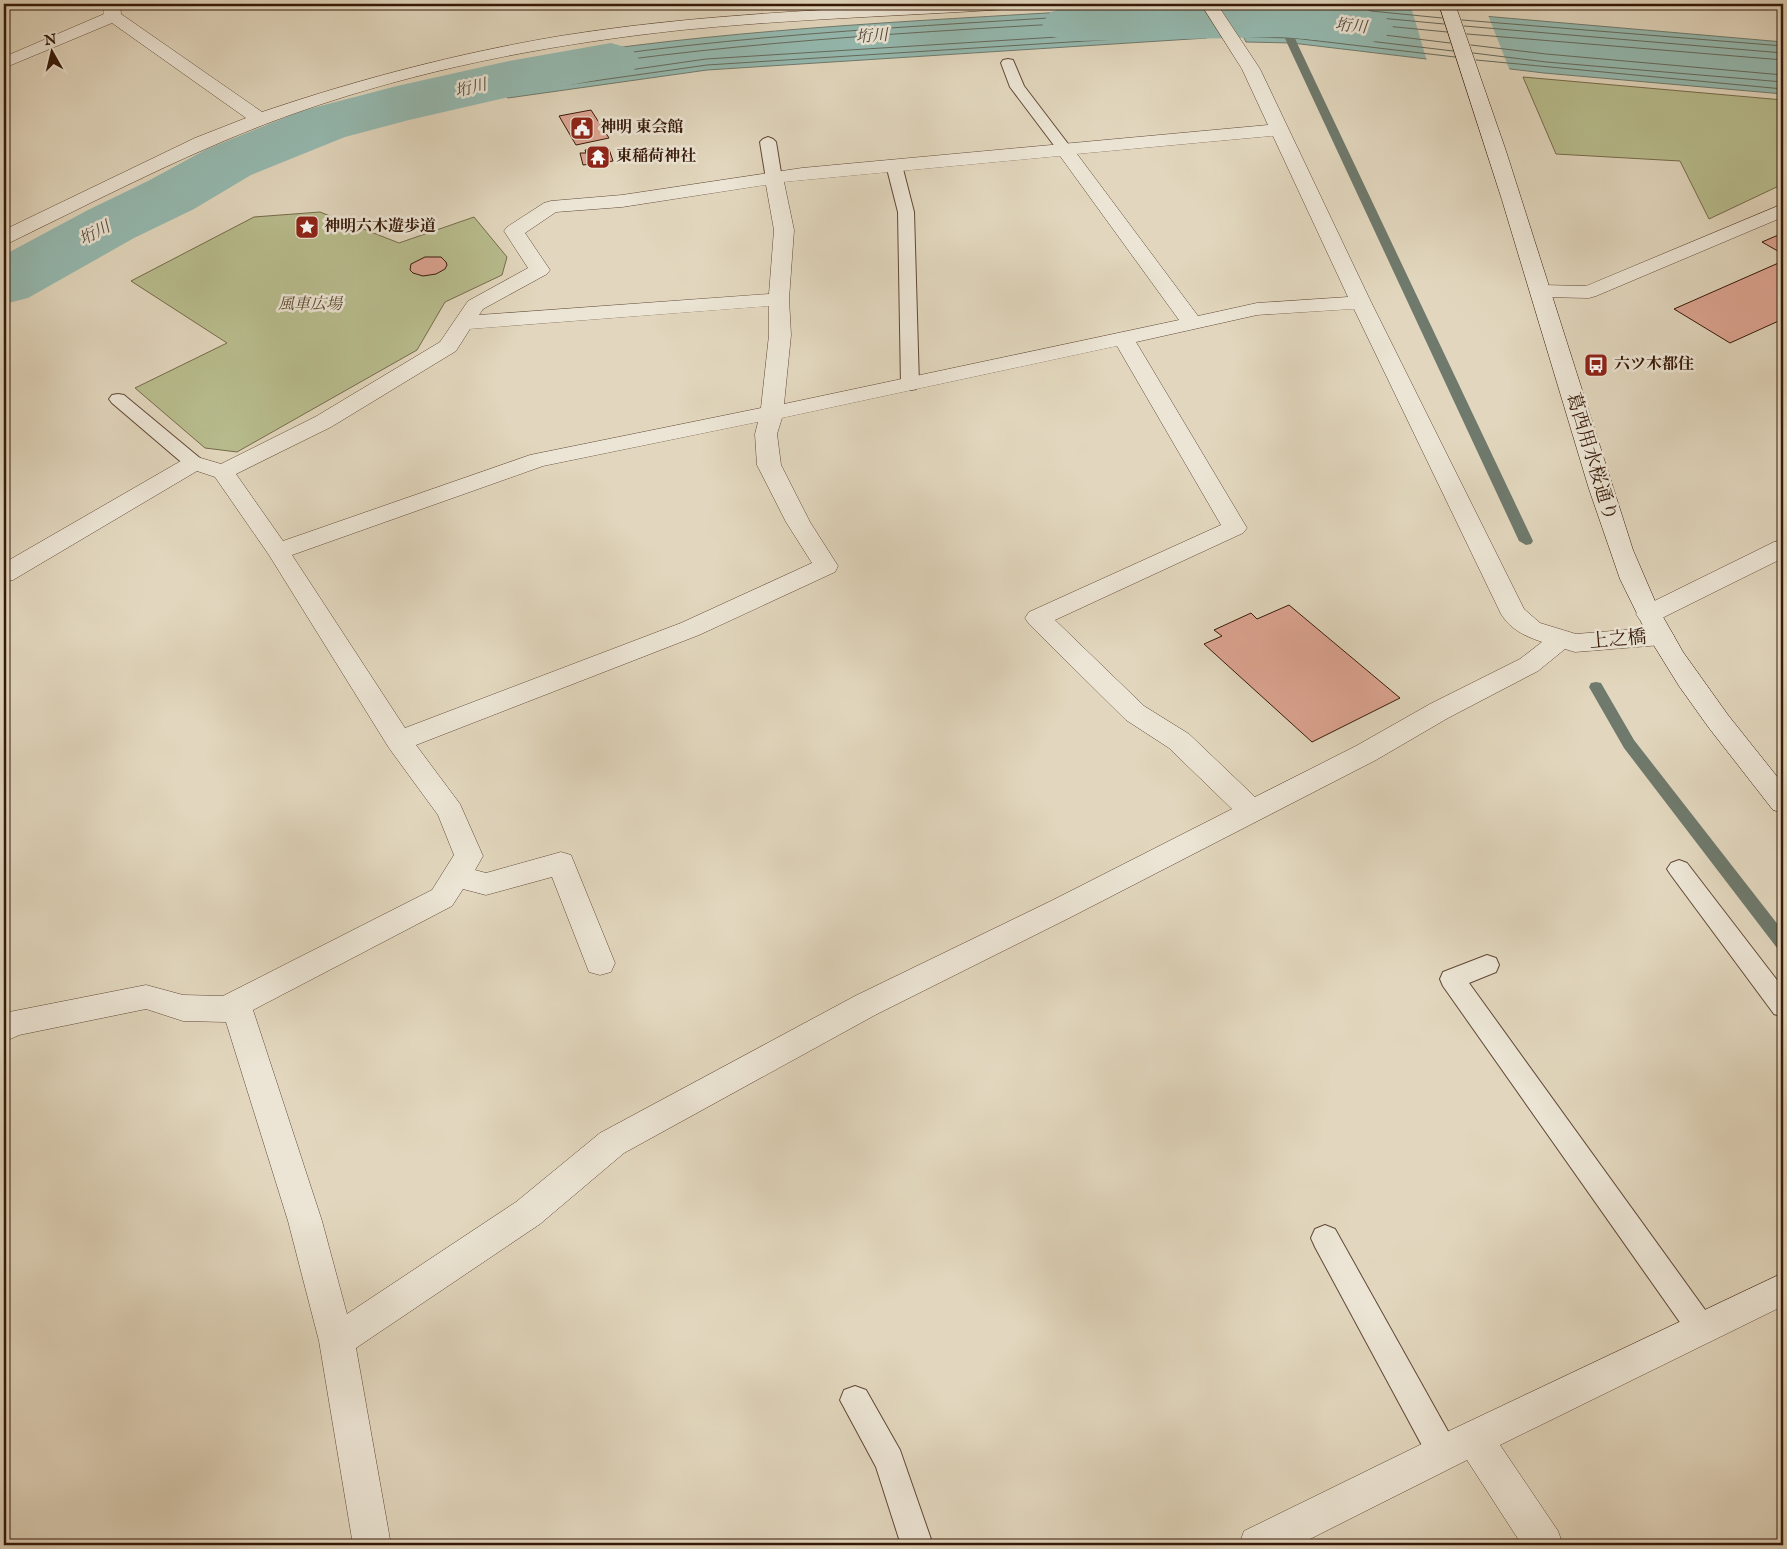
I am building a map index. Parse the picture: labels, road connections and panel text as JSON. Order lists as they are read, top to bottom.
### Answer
{
  "streets": {
    "street": ["葛西用水桜通り", "上之橋"]
  },
  "crossings": [
    ["葛西用水桜通り", "上之橋"]
  ],
  "water": ["垳川"],
  "parks": ["風車広場"],
  "places": {
    "public building": ["神明 東会館"],
    "temple": ["東稲荷神社"],
    "place": ["神明六木遊歩道"],
    "bus stop": ["六ツ木都住"]
  },
  "north": "top"
}
